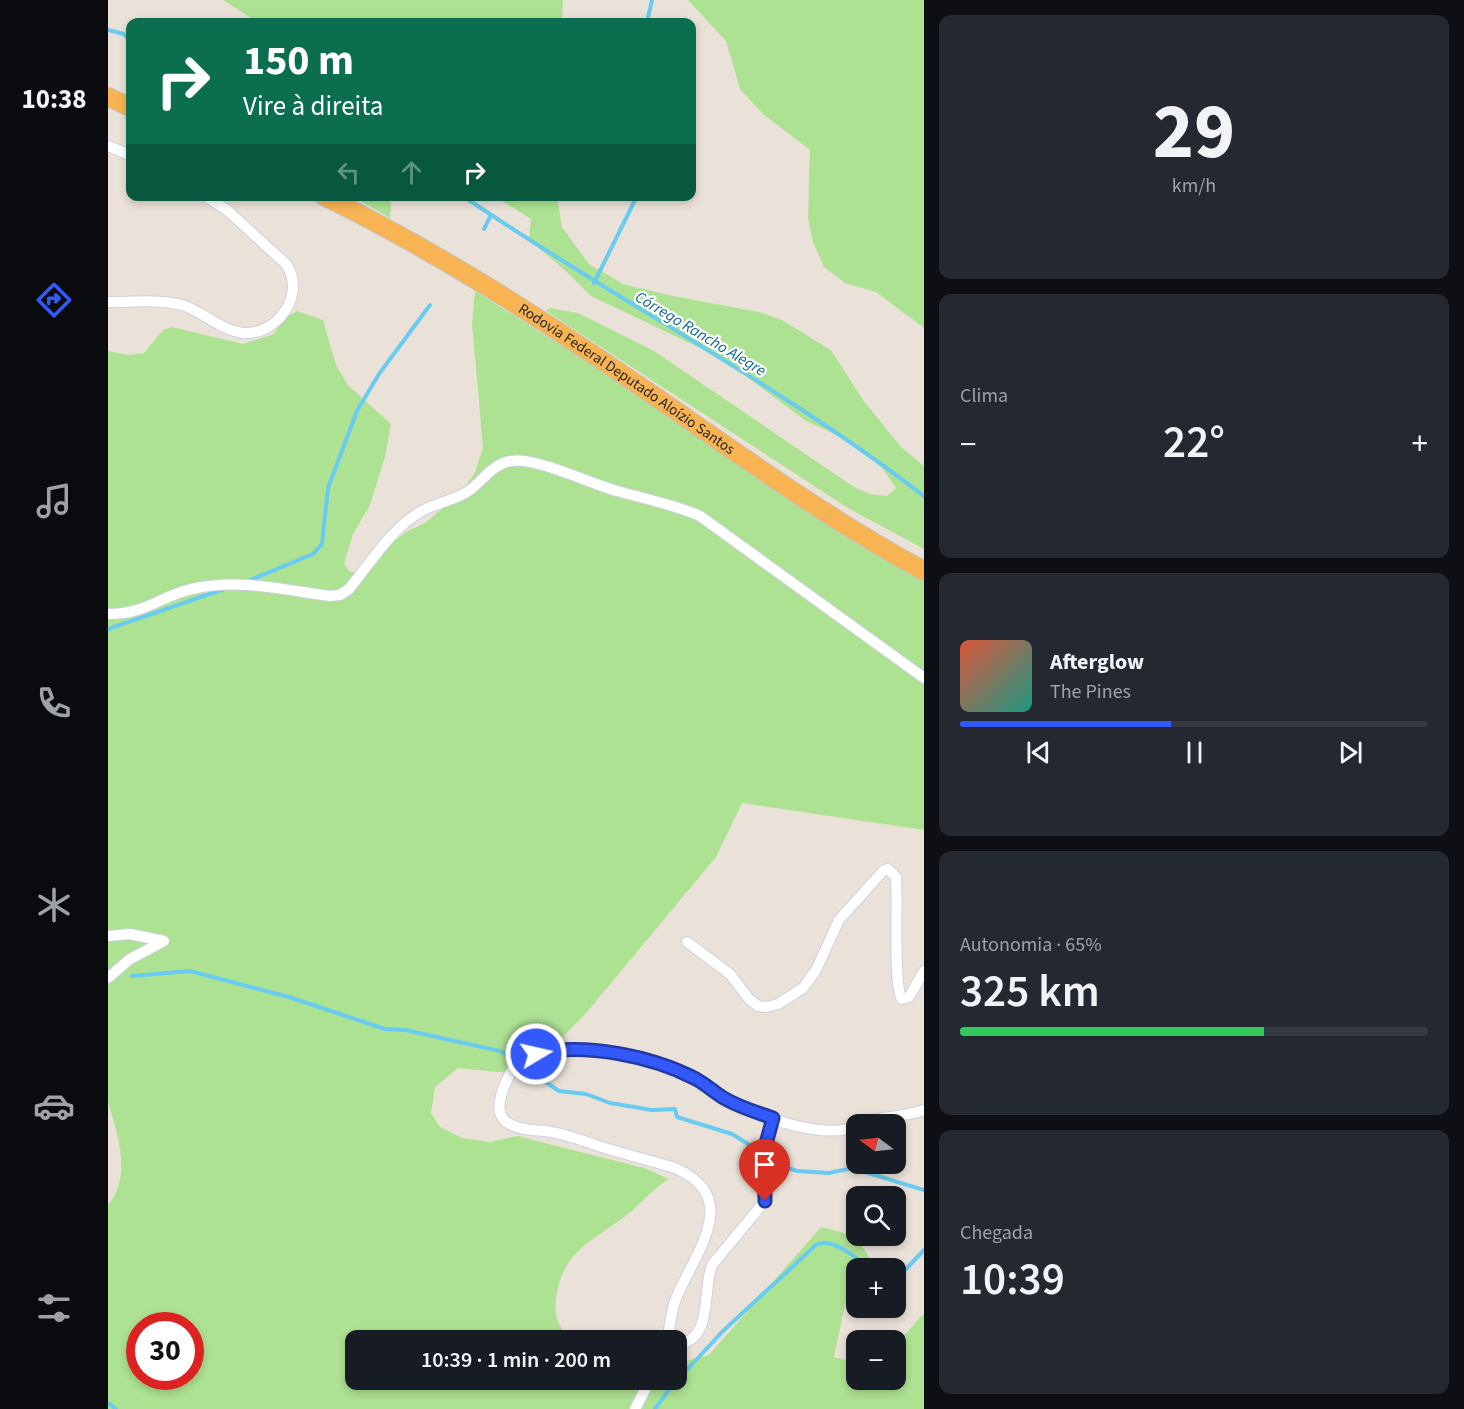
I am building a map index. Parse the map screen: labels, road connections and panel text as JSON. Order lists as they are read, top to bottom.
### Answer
{
  "streets": {
    "highway": ["Rodovia Federal Deputado Aloízio Santos"]
  },
  "water": ["Córrego Rancho Alegre"],
  "north": "left",
  "page": {
    "tabs": "10:38",
    "tile": [
      ["29", "km/h"],
      "Clima",
      ["Autonomia · 65%", "325 km"],
      ["Chegada", "10:39"]
    ],
    "turn": ["150 m", "Vire à direita"],
    "heat": ["−", "22°", "+"],
    "song": ["Afterglow", "The Pines"],
    "map_buttons": ["+", "−"],
    "limit": "30",
    "trip": "10:39 · 1 min · 200 m"
  }
}
